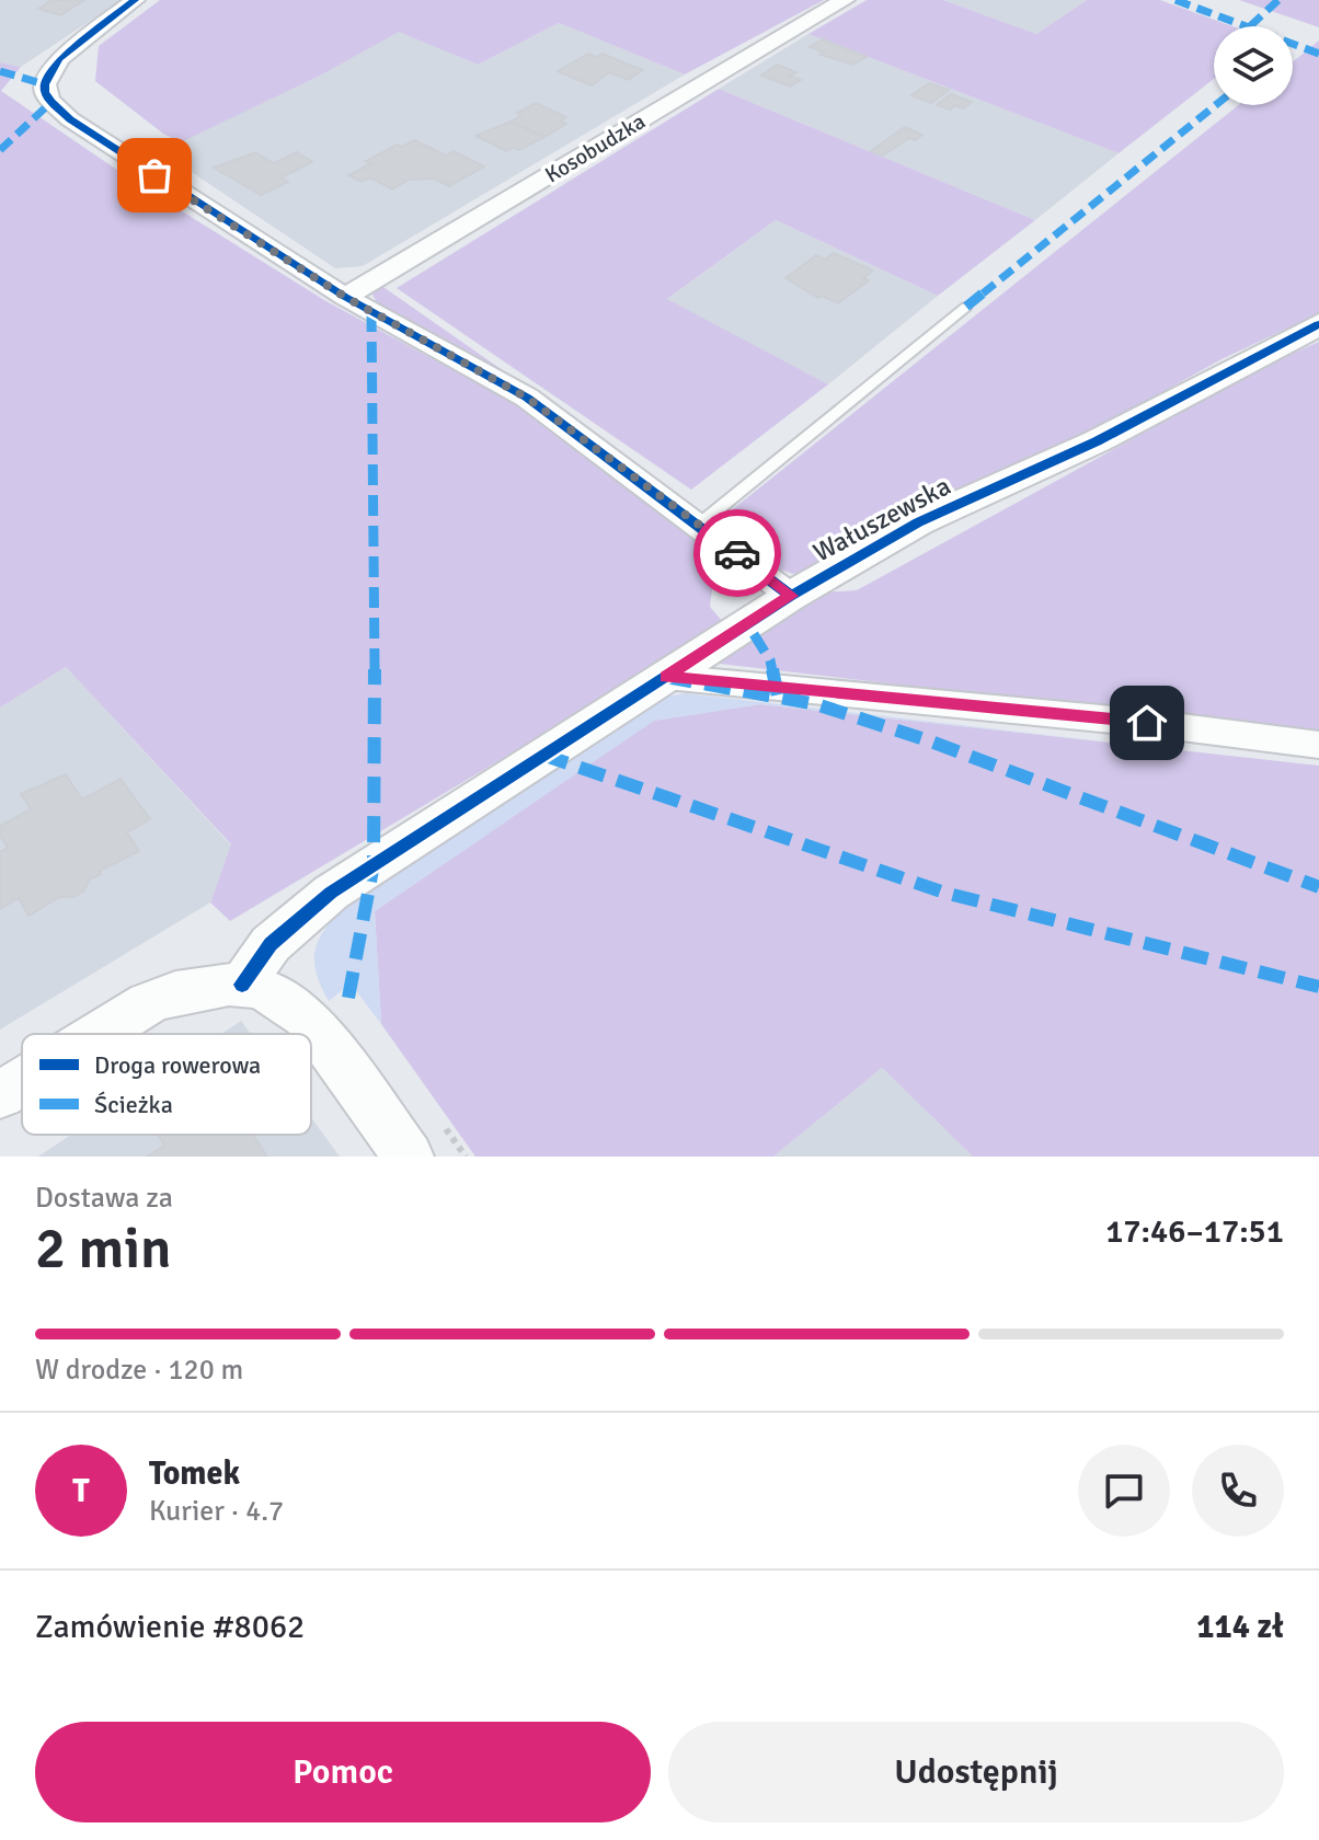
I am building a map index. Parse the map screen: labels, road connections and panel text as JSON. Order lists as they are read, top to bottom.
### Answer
{
  "streets": {
    "street": ["Kosobudzka", "Wałuszewska"]
  },
  "legend": ["Droga rowerowa", "Ścieżka"],
  "page": {
    "heading": ["2 min", "Dostawa za", "17:46–17:51"],
    "panel": [
      "Tomek",
      "Kurier · 4.7",
      "Zamówienie #8062",
      "114 zł"
    ],
    "bar": "W drodze · 120 m",
    "round": "T",
    "buttons": ["Pomoc", "Udostępnij"]
  }
}
